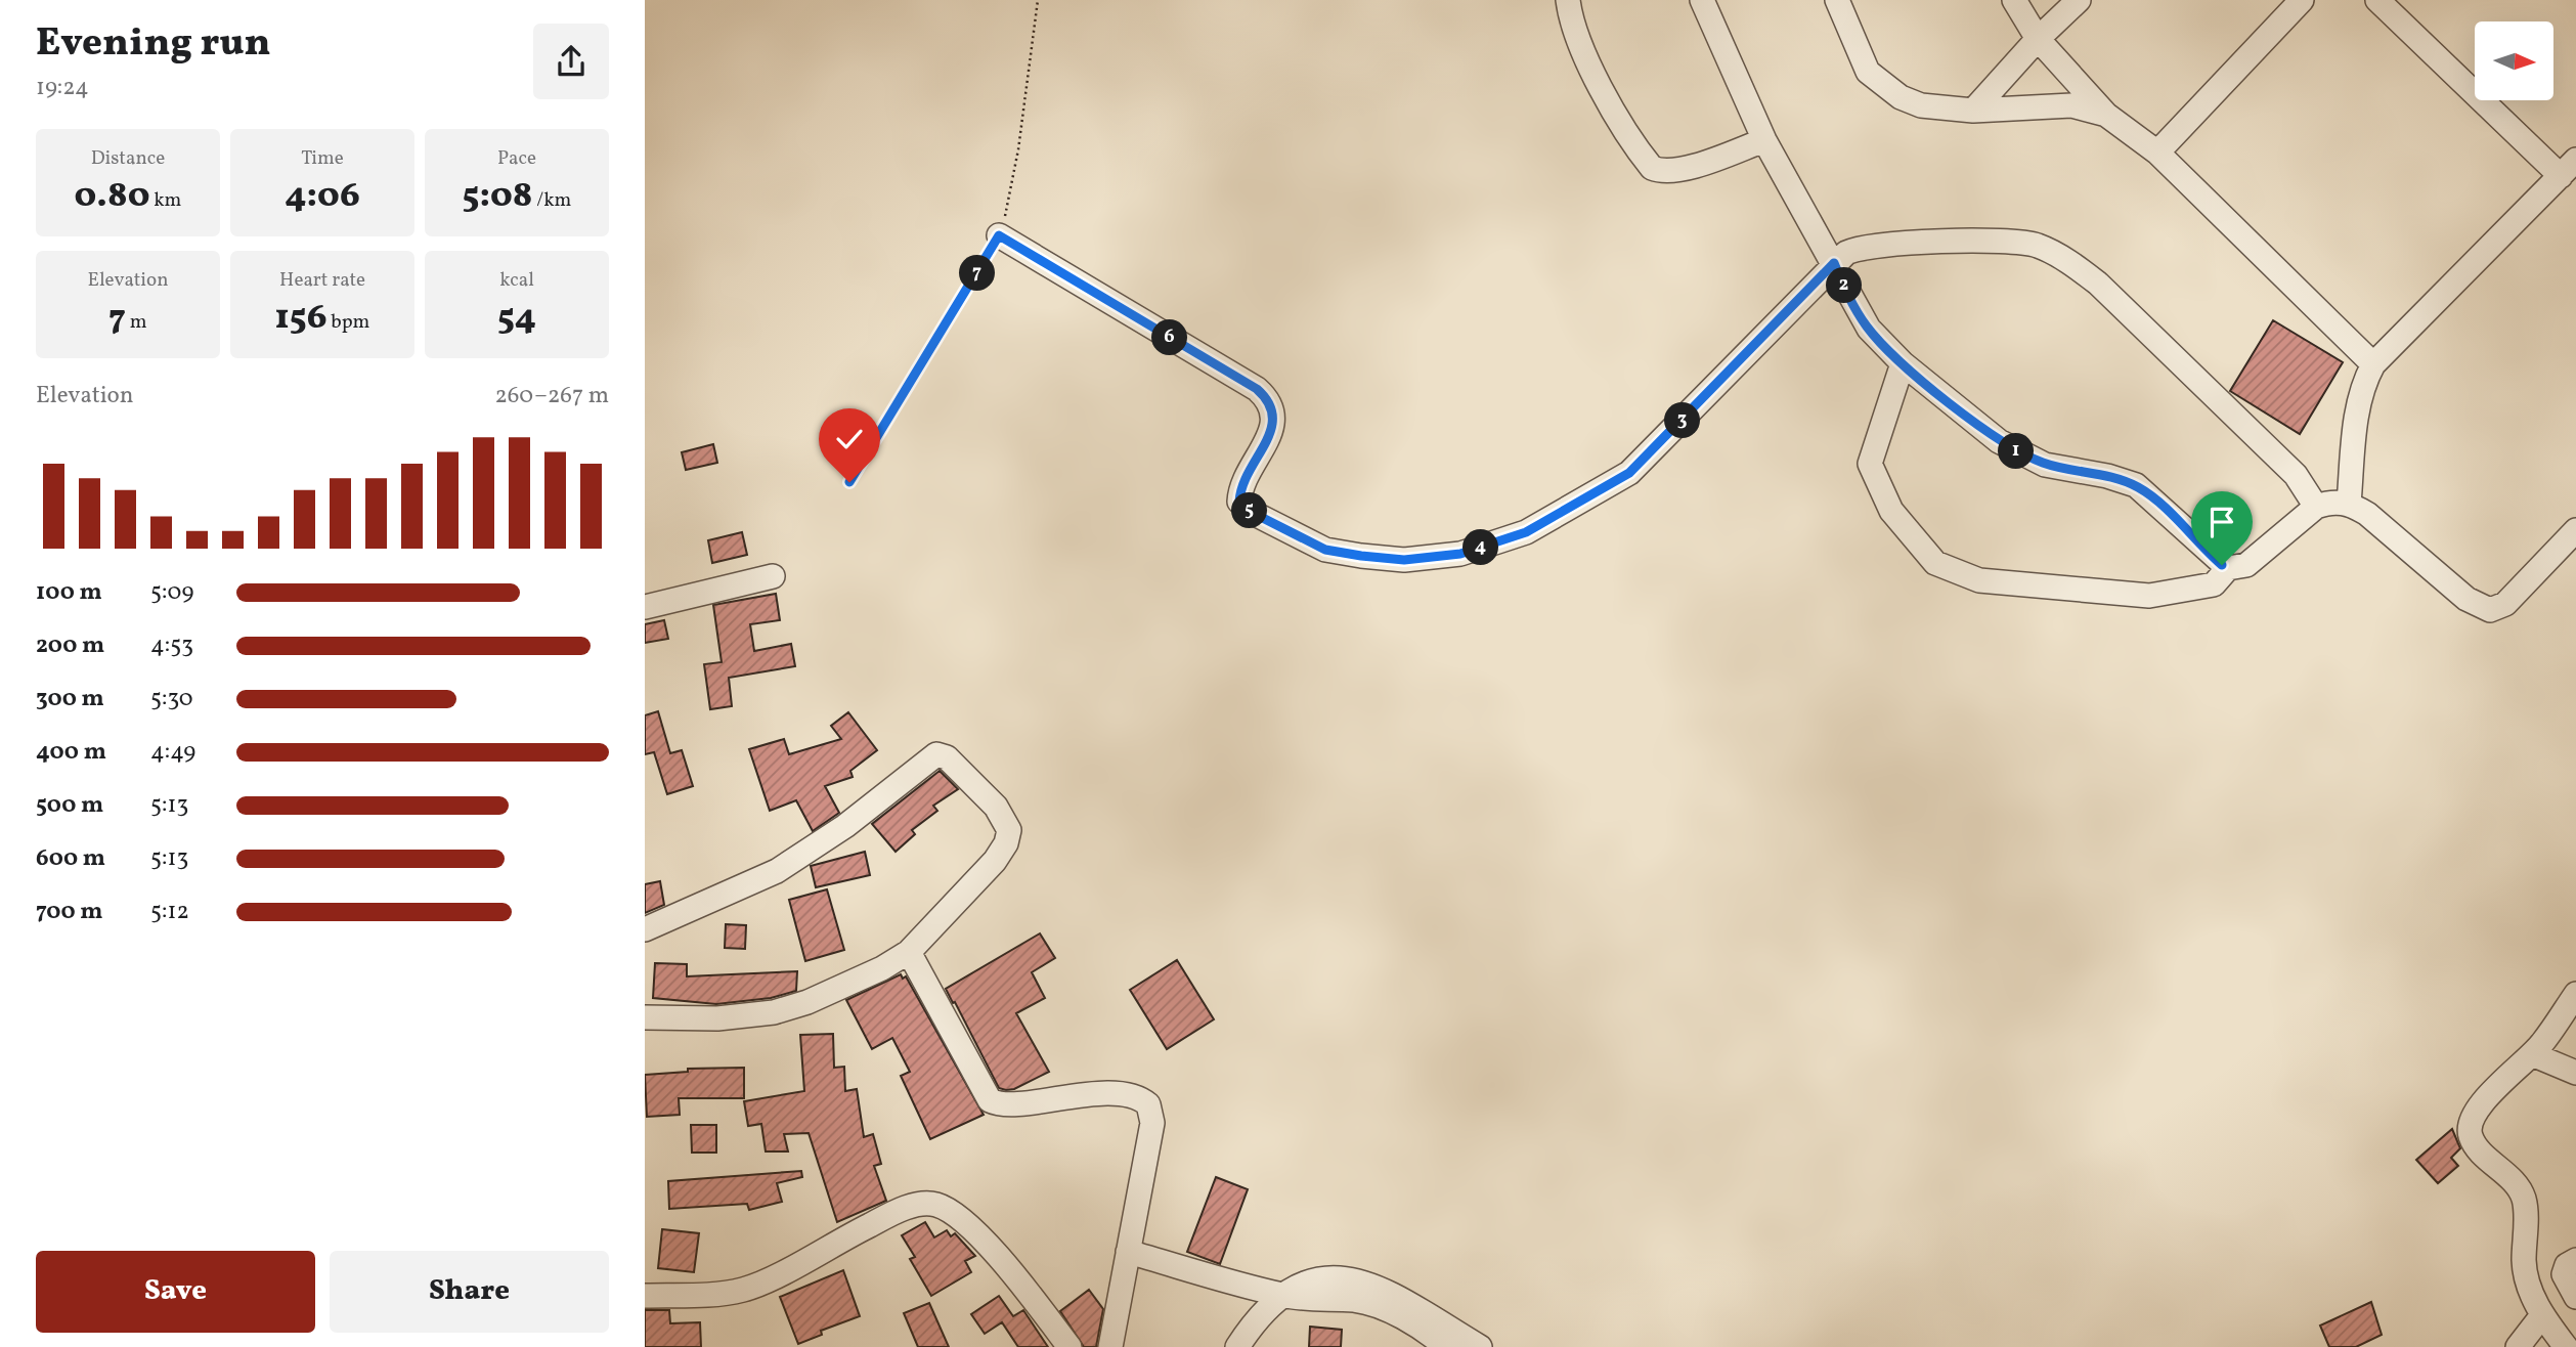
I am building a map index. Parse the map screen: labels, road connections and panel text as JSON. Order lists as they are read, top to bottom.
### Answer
{
  "north": "right",
  "page": {
    "heading": ["Evening run", "19:24"],
    "stats": [
      ["Distance", "0.80 km"],
      ["Time", "4:06"],
      ["Pace", "5:08 /km"],
      ["Elevation", "7 m"],
      ["Heart rate", "156 bpm"],
      ["kcal", "54"]
    ],
    "pins": [
      "7",
      "2",
      "6",
      "3",
      "1",
      "5",
      "4"
    ],
    "chart": ["Elevation", "260–267 m"],
    "list": [
      {
        "name": "100 m",
        "note": "5:09"
      },
      {
        "name": "200 m",
        "note": "4:53"
      },
      {
        "name": "300 m",
        "note": "5:30"
      },
      {
        "name": "400 m",
        "note": "4:49"
      },
      {
        "name": "500 m",
        "note": "5:13"
      },
      {
        "name": "600 m",
        "note": "5:13"
      },
      {
        "name": "700 m",
        "note": "5:12"
      }
    ],
    "buttons": ["Save", "Share"]
  }
}
